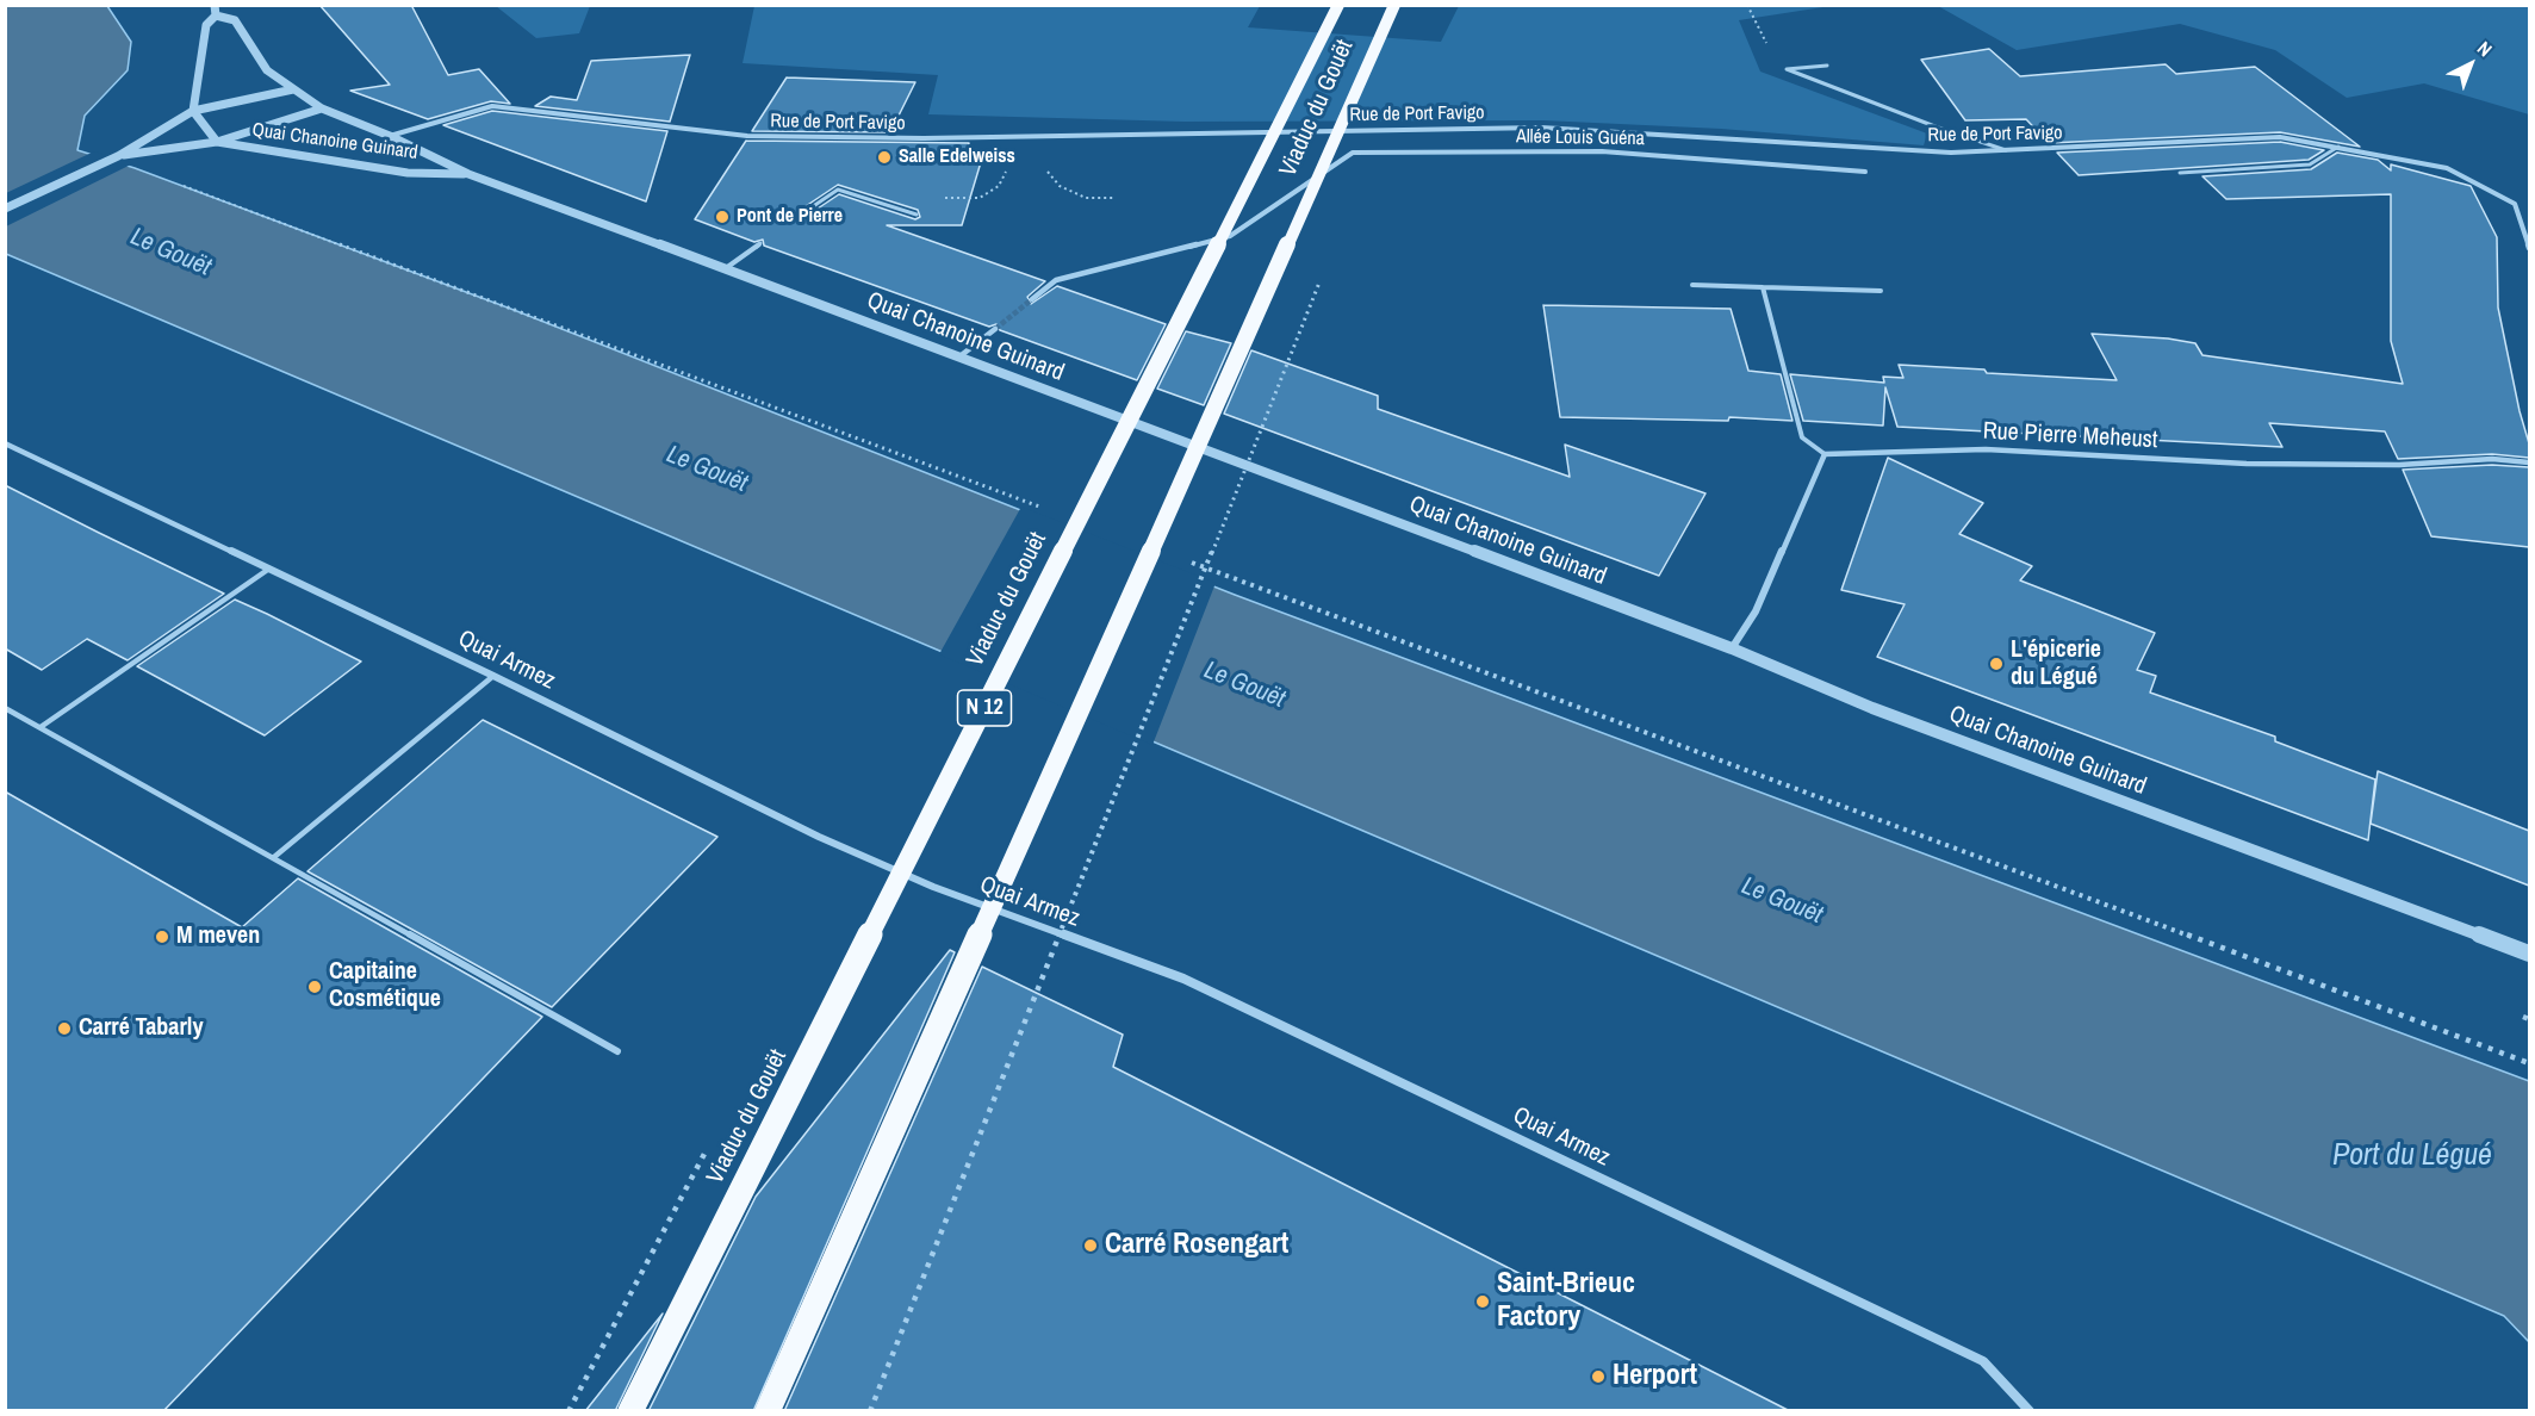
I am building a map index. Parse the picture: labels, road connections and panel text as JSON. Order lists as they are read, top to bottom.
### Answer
{
  "streets": {
    "highway": ["Viaduc du Gouët", "N 12"],
    "street": [
      "Rue de Port Favigo",
      "Allée Louis Guéna",
      "Quai Chanoine Guinard",
      "Rue Pierre Meheust",
      "Quai Armez"
    ]
  },
  "crossings": [
    ["Rue de Port Favigo", "Quai Chanoine Guinard"]
  ],
  "water": ["Le Gouët", "Port du Légué"],
  "places": [
    "Salle Edelweiss",
    "Pont de Pierre",
    "L'épicerie du Légué",
    "M meven",
    "Capitaine Cosmétique",
    "Carré Tabarly",
    "Carré Rosengart",
    "Saint-Brieuc Factory",
    "Herport"
  ],
  "north": "top right"
}
